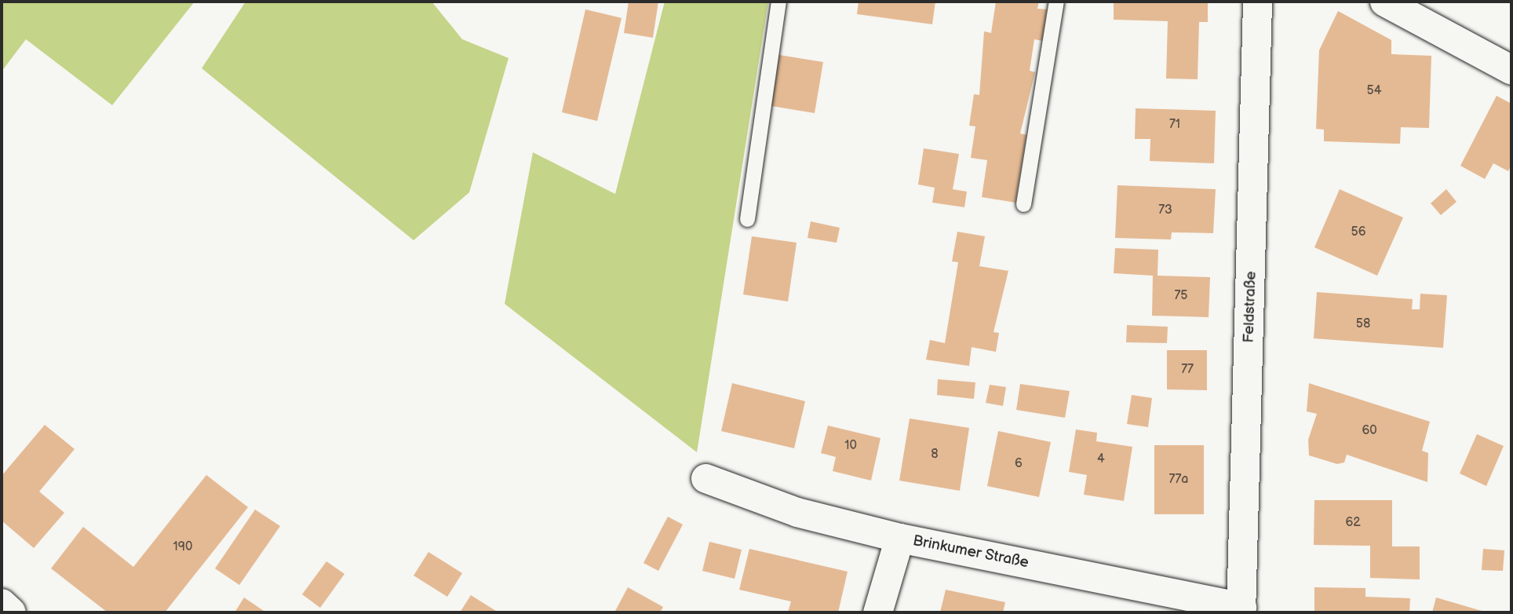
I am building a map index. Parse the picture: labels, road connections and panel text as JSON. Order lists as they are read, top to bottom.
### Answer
{
  "streets": {
    "street": ["Feldstraße", "Brinkumer Straße"]
  },
  "crossings": [
    ["Feldstraße", "Brinkumer Straße"]
  ],
  "house_numbers": [
    "54",
    "71",
    "73",
    "56",
    "75",
    "58",
    "77",
    "60",
    "10",
    "8",
    "4",
    "6",
    "77a",
    "62",
    "190"
  ]
}
